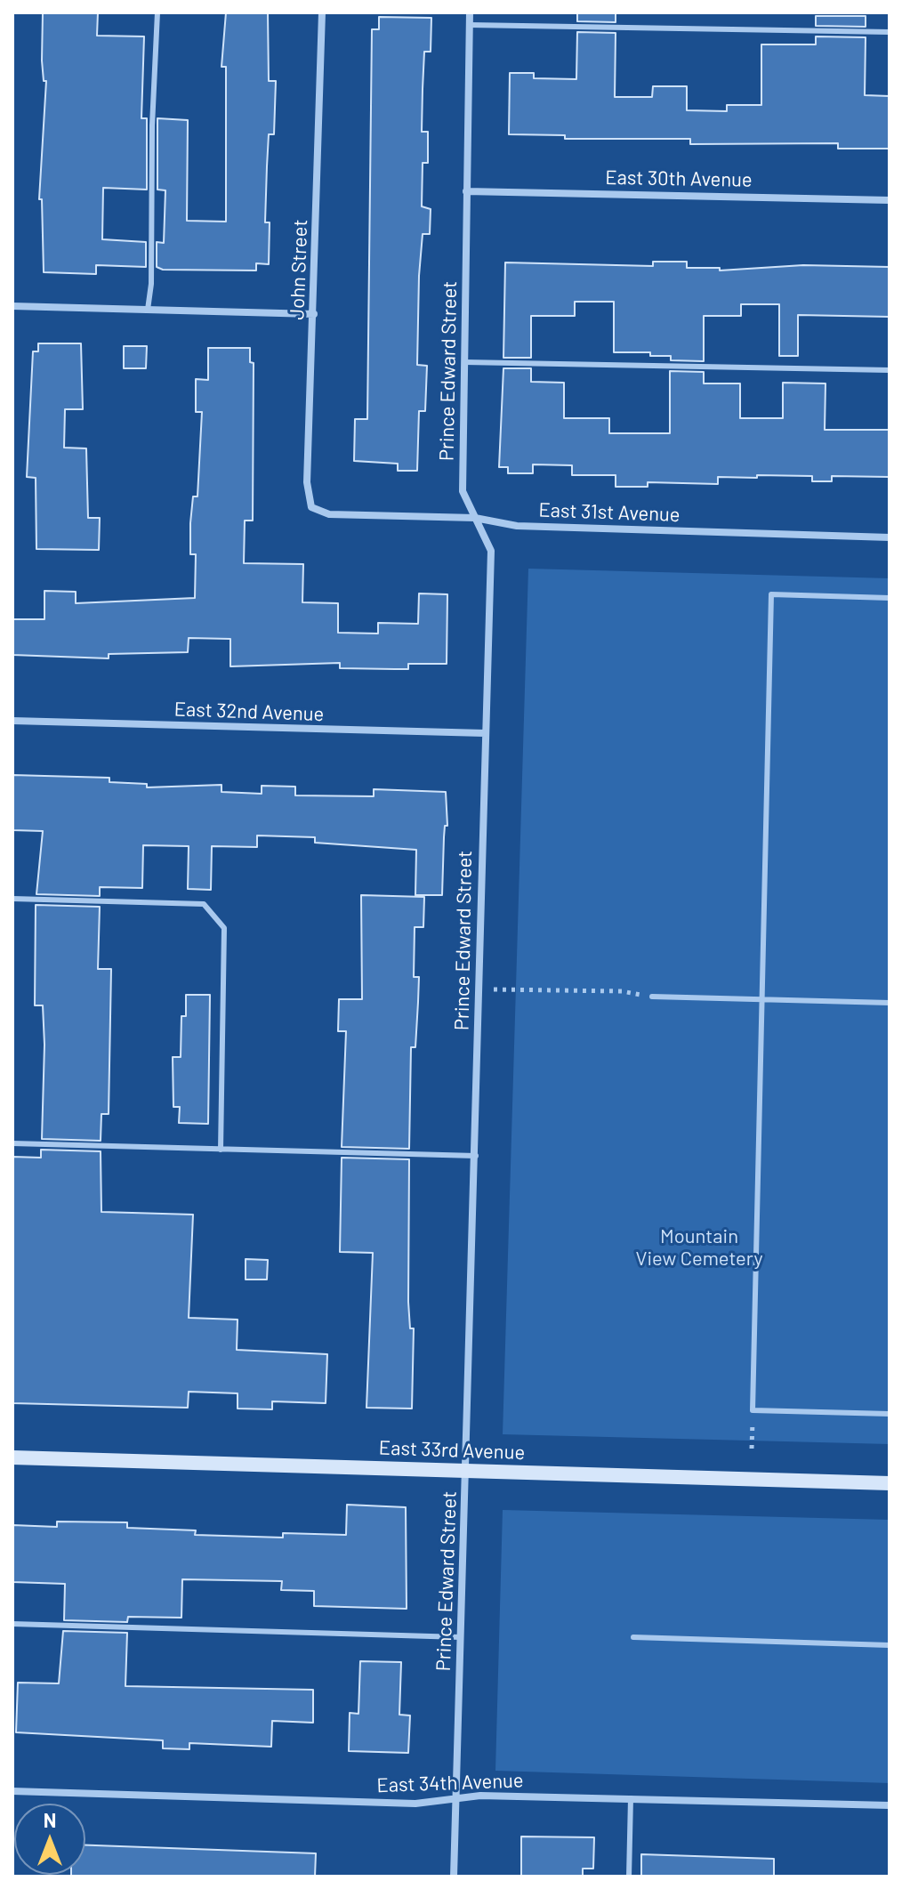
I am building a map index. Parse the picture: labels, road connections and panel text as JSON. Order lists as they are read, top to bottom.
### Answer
{
  "streets": {
    "street": [
      "East 30th Avenue",
      "John Street",
      "Prince Edward Street",
      "East 31st Avenue",
      "East 32nd Avenue",
      "East 33rd Avenue",
      "East 34th Avenue"
    ]
  },
  "crossings": [
    ["East 30th Avenue", "Prince Edward Street"],
    ["John Street", "East 31st Avenue"],
    ["Prince Edward Street", "East 31st Avenue"],
    ["Prince Edward Street", "East 32nd Avenue"],
    ["Prince Edward Street", "East 33rd Avenue"],
    ["Prince Edward Street", "East 34th Avenue"]
  ],
  "parks": ["Mountain View Cemetery"],
  "north": "top"
}
